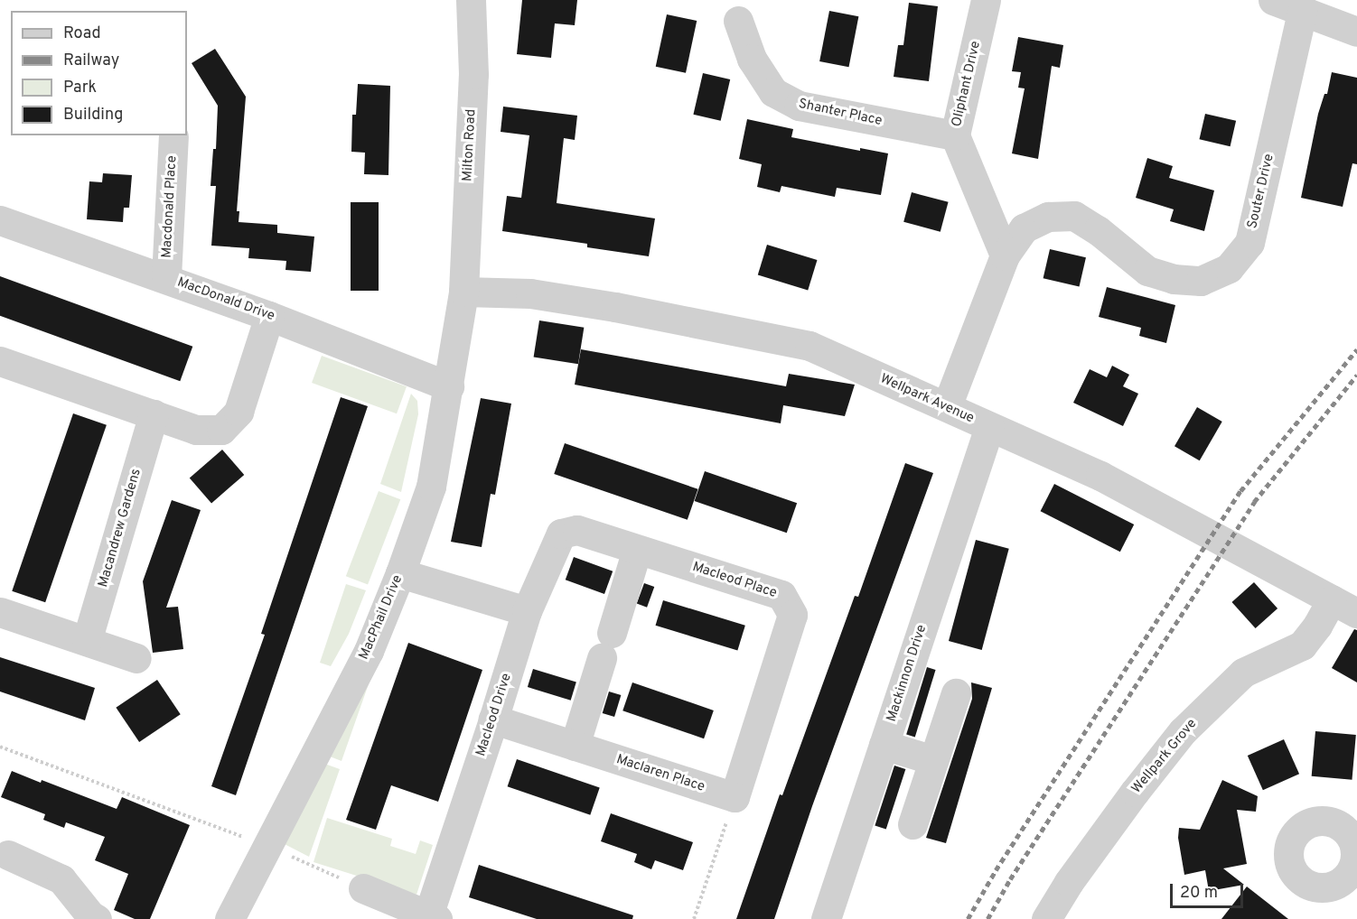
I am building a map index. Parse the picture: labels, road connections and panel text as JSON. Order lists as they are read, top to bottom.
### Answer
{
  "streets": {
    "street": [
      "Oliphant Drive",
      "Shanter Place",
      "Milton Road",
      "Souter Drive",
      "Macdonald Place",
      "MacDonald Drive",
      "Wellpark Avenue",
      "Macandrew Gardens",
      "Macleod Place",
      "MacPhail Drive",
      "Mackinnon Drive",
      "Macleod Drive",
      "Wellpark Grove",
      "Maclaren Place"
    ]
  },
  "crossings": [
    ["Oliphant Drive", "Shanter Place"],
    ["Oliphant Drive", "Souter Drive"],
    ["Milton Road", "Wellpark Avenue"],
    ["Milton Road", "MacPhail Drive"],
    ["Souter Drive", "Wellpark Avenue"],
    ["Macdonald Place", "MacDonald Drive"],
    ["MacDonald Drive", "MacPhail Drive"],
    ["Wellpark Avenue", "MacPhail Drive"],
    ["Wellpark Avenue", "Mackinnon Drive"],
    ["Wellpark Avenue", "Wellpark Grove"],
    ["Macleod Place", "Macleod Drive"],
    ["Macleod Place", "Maclaren Place"],
    ["Macleod Drive", "Maclaren Place"]
  ],
  "legend": [
    "Road",
    "Railway",
    "Park",
    "Building"
  ],
  "scale_bar": "20 m"
}
